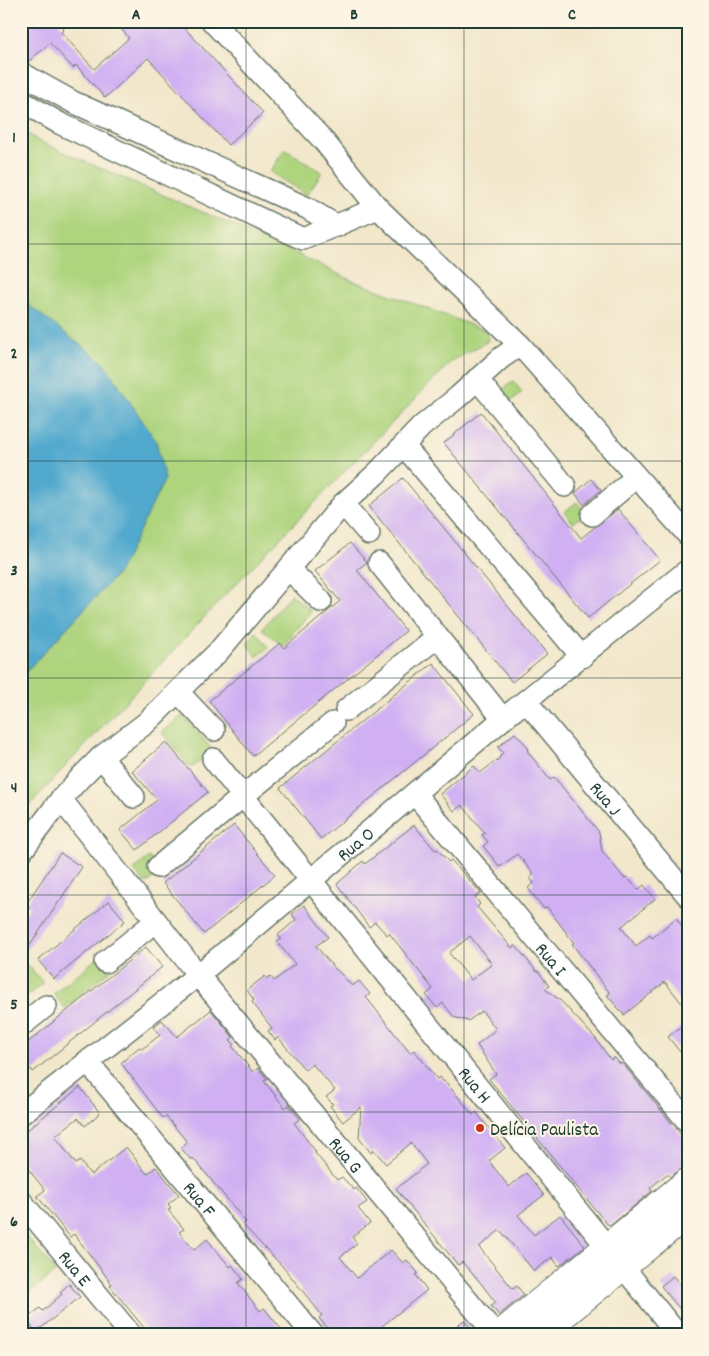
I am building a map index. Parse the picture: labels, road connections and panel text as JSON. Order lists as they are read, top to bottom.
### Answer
{
  "streets": {
    "street": [
      "Rua J",
      "Rua O",
      "Rua I",
      "Rua H",
      "Rua G",
      "Rua F",
      "Rua E"
    ]
  },
  "crossings": [
    ["Rua J", "Rua O"],
    ["Rua O", "Rua I"],
    ["Rua O", "Rua H"],
    ["Rua O", "Rua G"],
    ["Rua O", "Rua F"]
  ],
  "places": ["Delícia Paulista"],
  "grid": {
    "columns": ["A", "B", "C"],
    "rows": [
      "1",
      "2",
      "3",
      "4",
      "5",
      "6"
    ]
  }
}
